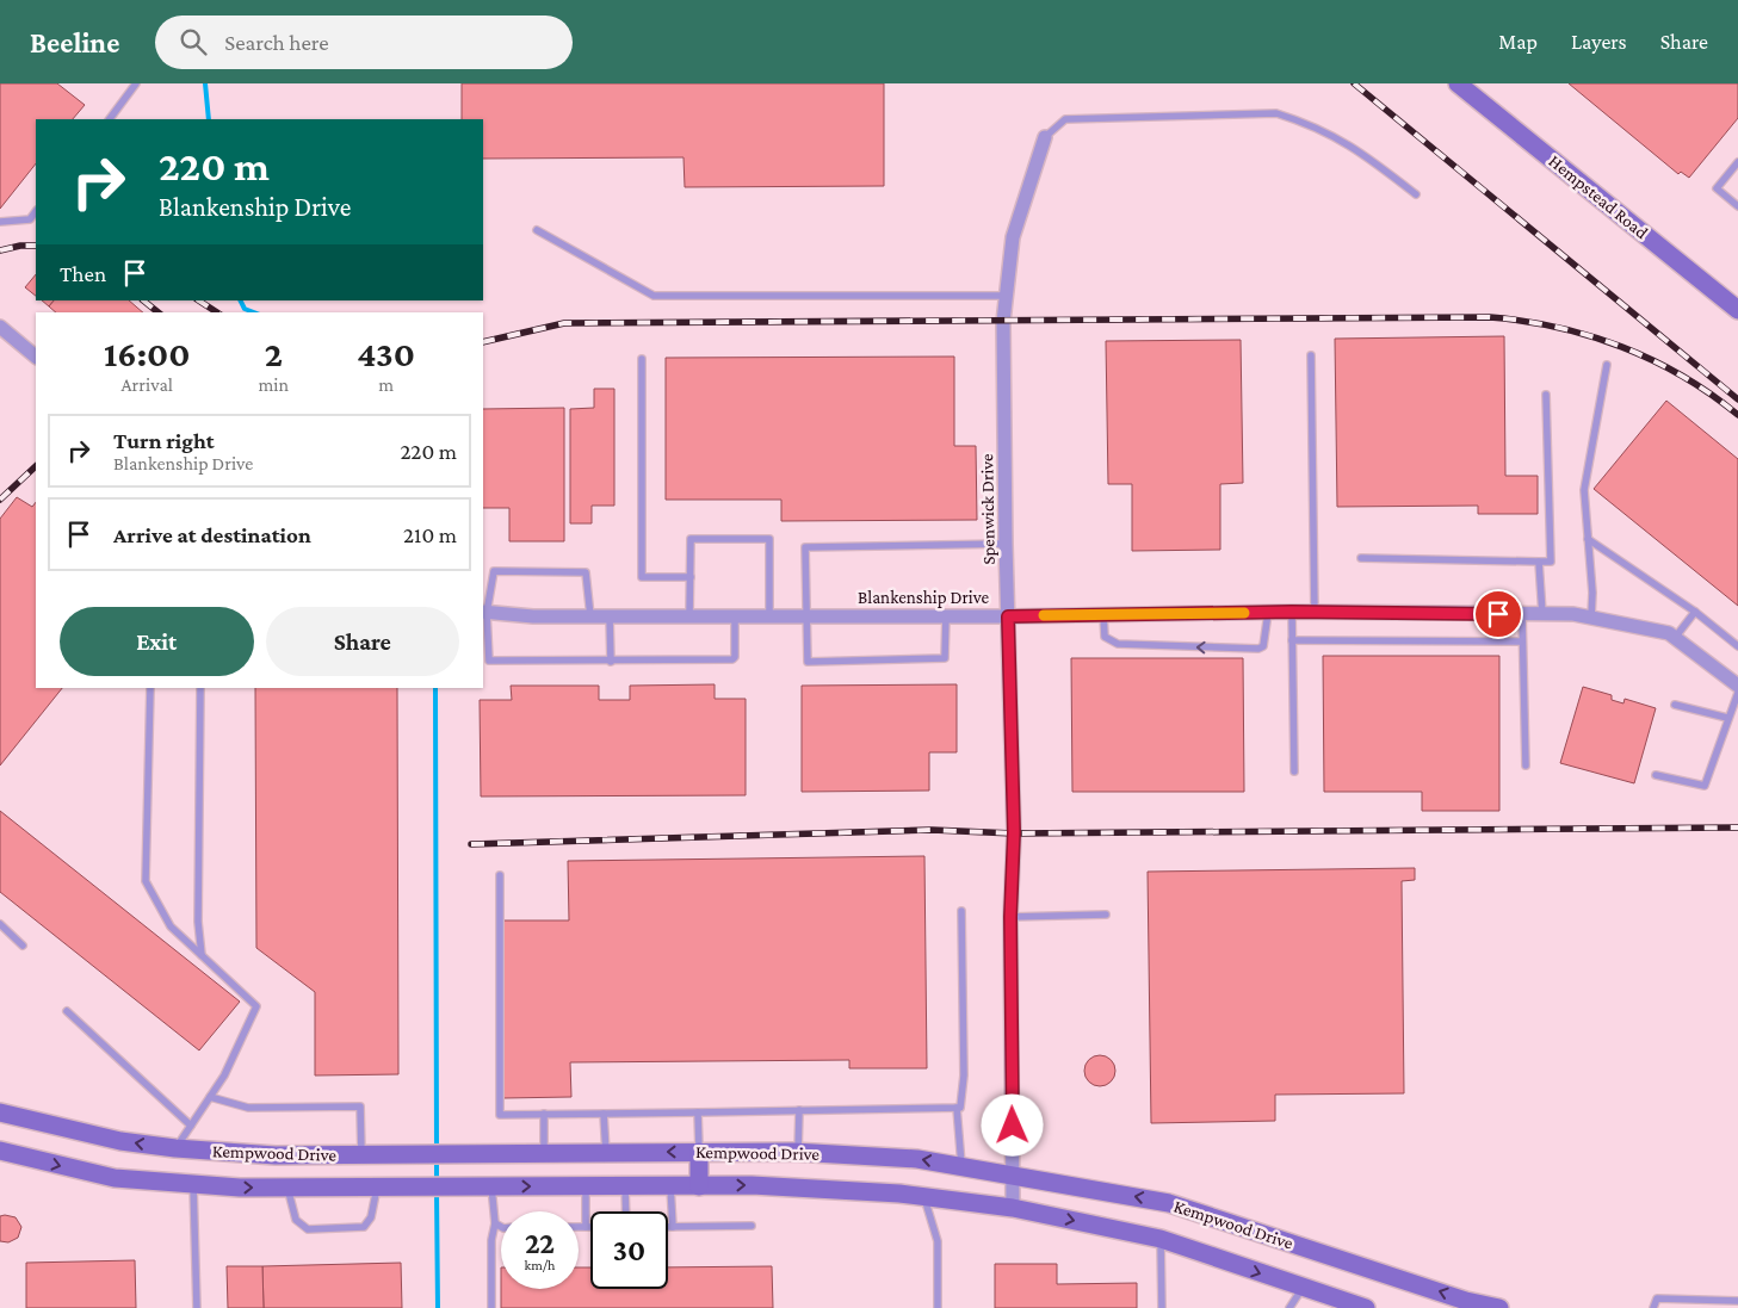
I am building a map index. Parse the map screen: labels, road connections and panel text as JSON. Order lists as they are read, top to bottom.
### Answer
{
  "streets": {
    "main road": ["Hempstead Road", "Kempwood Drive"],
    "street": ["Spenwick Drive", "Blankenship Drive"]
  },
  "crossings": [
    ["Spenwick Drive", "Blankenship Drive"],
    ["Spenwick Drive", "Kempwood Drive"]
  ],
  "page": {
    "header": "Beeline",
    "search": "Search here",
    "nav": ["Map", "Layers", "Share"],
    "turn": ["220 m", "Blankenship Drive"],
    "then": "Then",
    "eta": [
      "16:00",
      "Arrival",
      "2",
      "min",
      "430",
      "m"
    ],
    "list": [
      {
        "name": "Turn right",
        "note": "Blankenship Drive",
        "value": "220 m"
      },
      {
        "name": "Arrive at destination",
        "value": "210 m"
      }
    ],
    "buttons": ["Exit", "Share"],
    "speed": "22 km/h",
    "limit": "30"
  }
}
